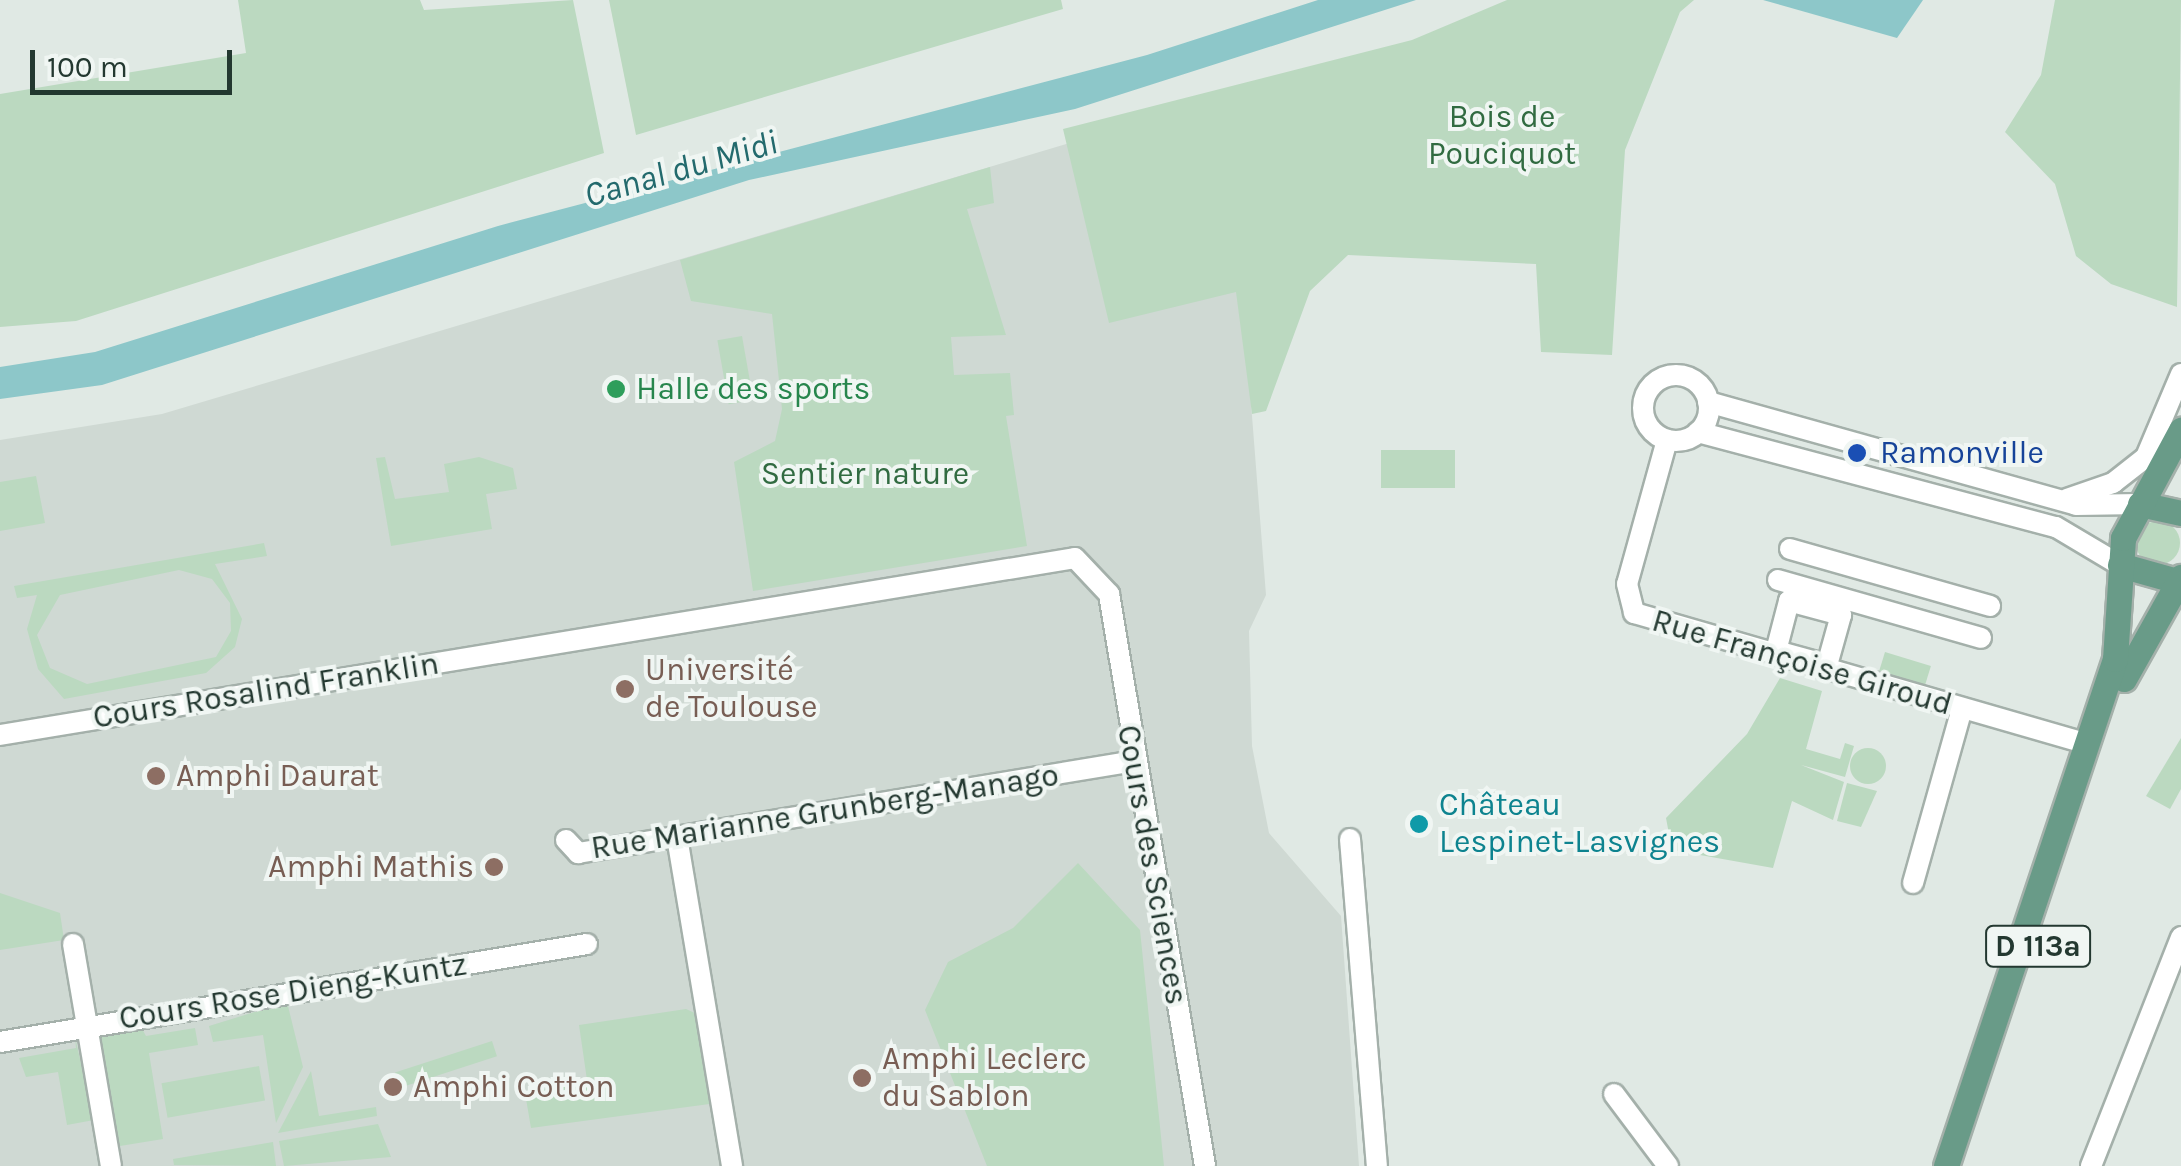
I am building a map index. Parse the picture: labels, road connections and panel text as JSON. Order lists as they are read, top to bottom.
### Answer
{
  "streets": {
    "main road": ["D 113a"],
    "street": [
      "Rue Françoise Giroud",
      "Cours Rosalind Franklin",
      "Rue Marianne Grunberg-Manago",
      "Cours des Sciences",
      "Cours Rose Dieng-Kuntz"
    ]
  },
  "crossings": [
    ["Rue Françoise Giroud", "D 113a"],
    ["Cours Rosalind Franklin", "Cours des Sciences"],
    ["Rue Marianne Grunberg-Manago", "Cours des Sciences"]
  ],
  "water": ["Canal du Midi"],
  "parks": ["Bois de Pouciquot", "Sentier nature"],
  "places": [
    "Halle des sports",
    "Ramonville",
    "Université de Toulouse",
    "Amphi Daurat",
    "Château Lespinet-Lasvignes",
    "Amphi Mathis",
    "Amphi Leclerc du Sablon",
    "Amphi Cotton"
  ],
  "scale_bar": "100 m"
}
